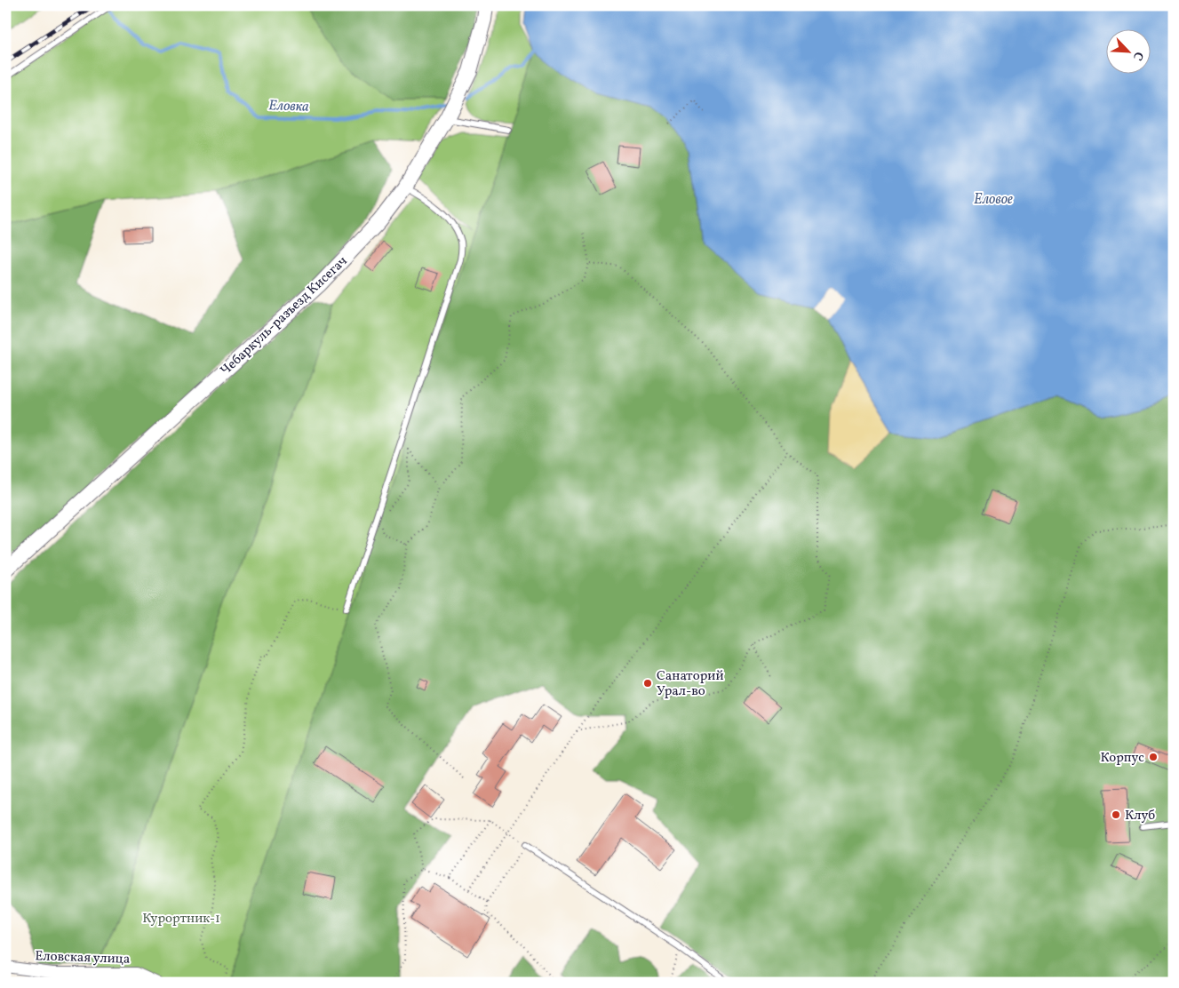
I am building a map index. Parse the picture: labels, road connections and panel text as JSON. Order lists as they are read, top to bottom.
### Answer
{
  "streets": {
    "street": ["Чебаркуль-разъезд Кисегач", "Еловская улица"]
  },
  "water": ["Еловка", "Еловое"],
  "parks": ["Курортник-1"],
  "places": ["Санаторий Урал-во", "Корпус", "Клуб"],
  "north": "bottom right"
}
